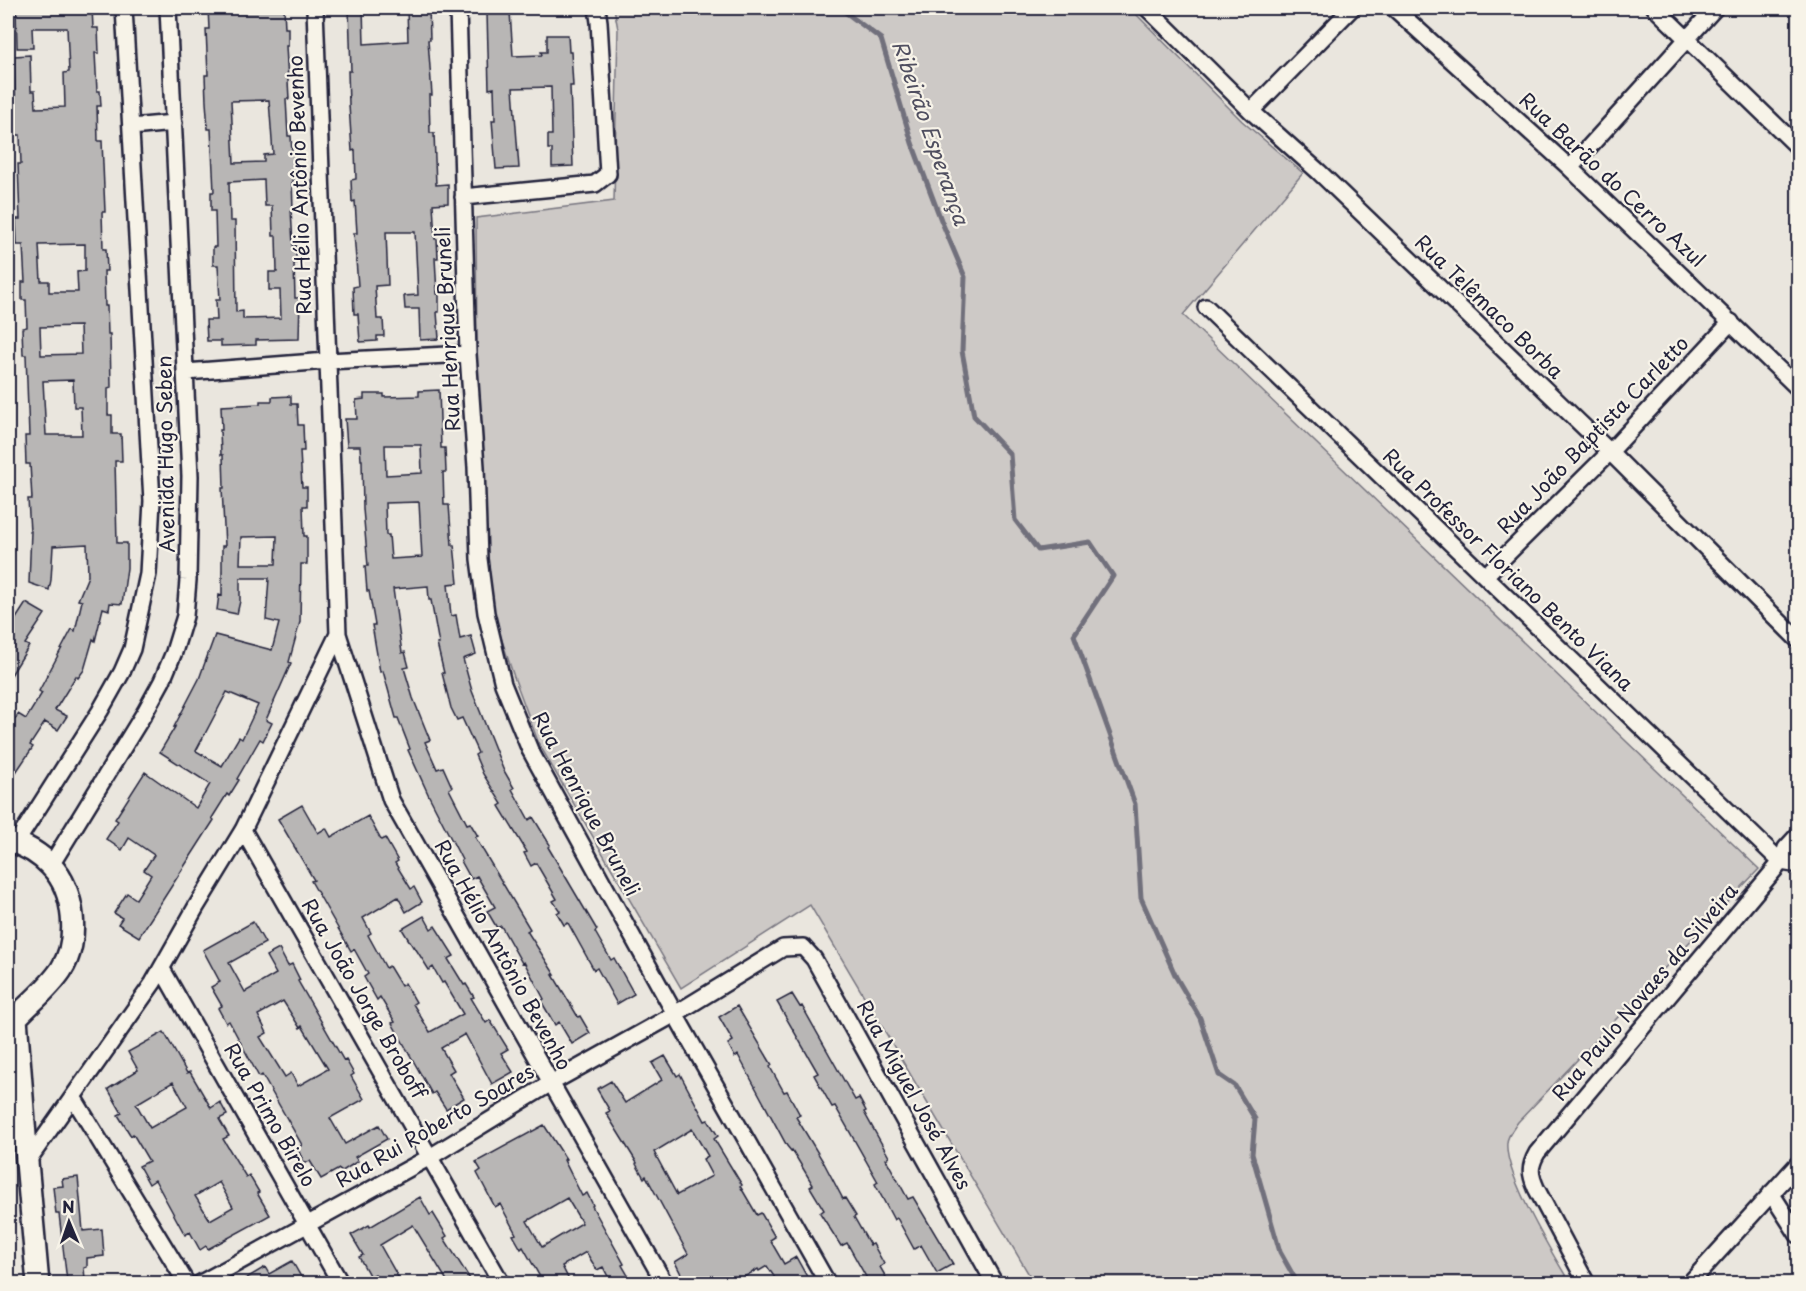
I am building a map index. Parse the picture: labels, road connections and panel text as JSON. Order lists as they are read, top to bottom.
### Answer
{
  "streets": {
    "street": [
      "Rua Barão do Cerro Azul",
      "Rua Hélio Antônio Bevenho",
      "Rua Telêmaco Borba",
      "Rua Henrique Bruneli",
      "Rua João Baptista Carletto",
      "Avenida Hugo Seben",
      "Rua Professor Floriano Bento Viana",
      "Rua Paulo Novaes da Silveira",
      "Rua João Jorge Broboff",
      "Rua Miguel José Alves",
      "Rua Primo Birelo",
      "Rua Rui Roberto Soares"
    ]
  },
  "crossings": [
    ["Rua Barão do Cerro Azul", "Rua João Baptista Carletto"],
    ["Rua Hélio Antônio Bevenho", "Rua Rui Roberto Soares"],
    ["Rua Telêmaco Borba", "Rua João Baptista Carletto"],
    ["Rua Henrique Bruneli", "Rua Rui Roberto Soares"],
    ["Rua João Baptista Carletto", "Rua Professor Floriano Bento Viana"],
    ["Rua Professor Floriano Bento Viana", "Rua Paulo Novaes da Silveira"],
    ["Rua João Jorge Broboff", "Rua Rui Roberto Soares"],
    ["Rua Miguel José Alves", "Rua Rui Roberto Soares"],
    ["Rua Primo Birelo", "Rua Rui Roberto Soares"]
  ],
  "water": ["Ribeirão Esperança"],
  "north": "top"
}
